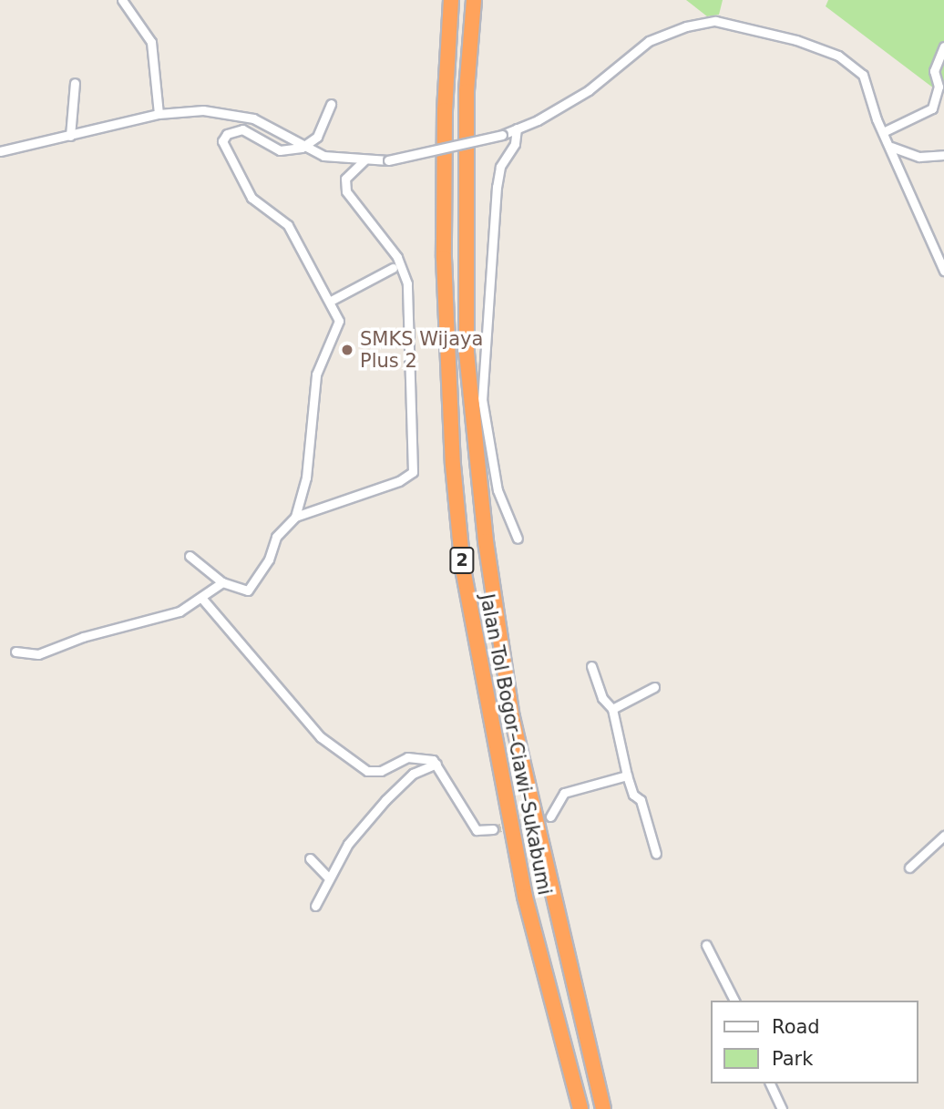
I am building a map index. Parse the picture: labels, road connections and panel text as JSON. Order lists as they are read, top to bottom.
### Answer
{
  "streets": {
    "highway": ["2", "Jalan Tol Bogor–Ciawi–Sukabumi"]
  },
  "places": ["SMKS Wijaya Plus 2"],
  "legend": ["Road", "Park"]
}
